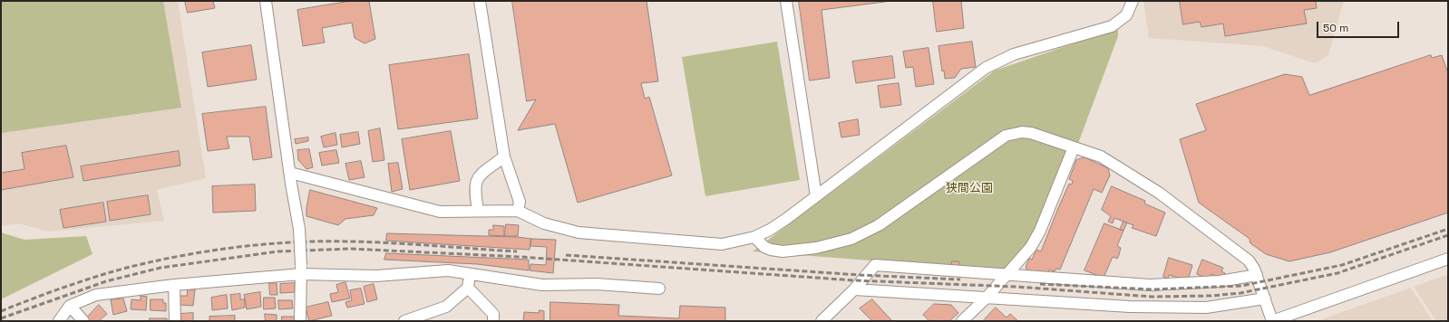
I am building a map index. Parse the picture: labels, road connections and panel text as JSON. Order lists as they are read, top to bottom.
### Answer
{
  "parks": ["狭間公園"],
  "scale_bar": "50 m"
}
